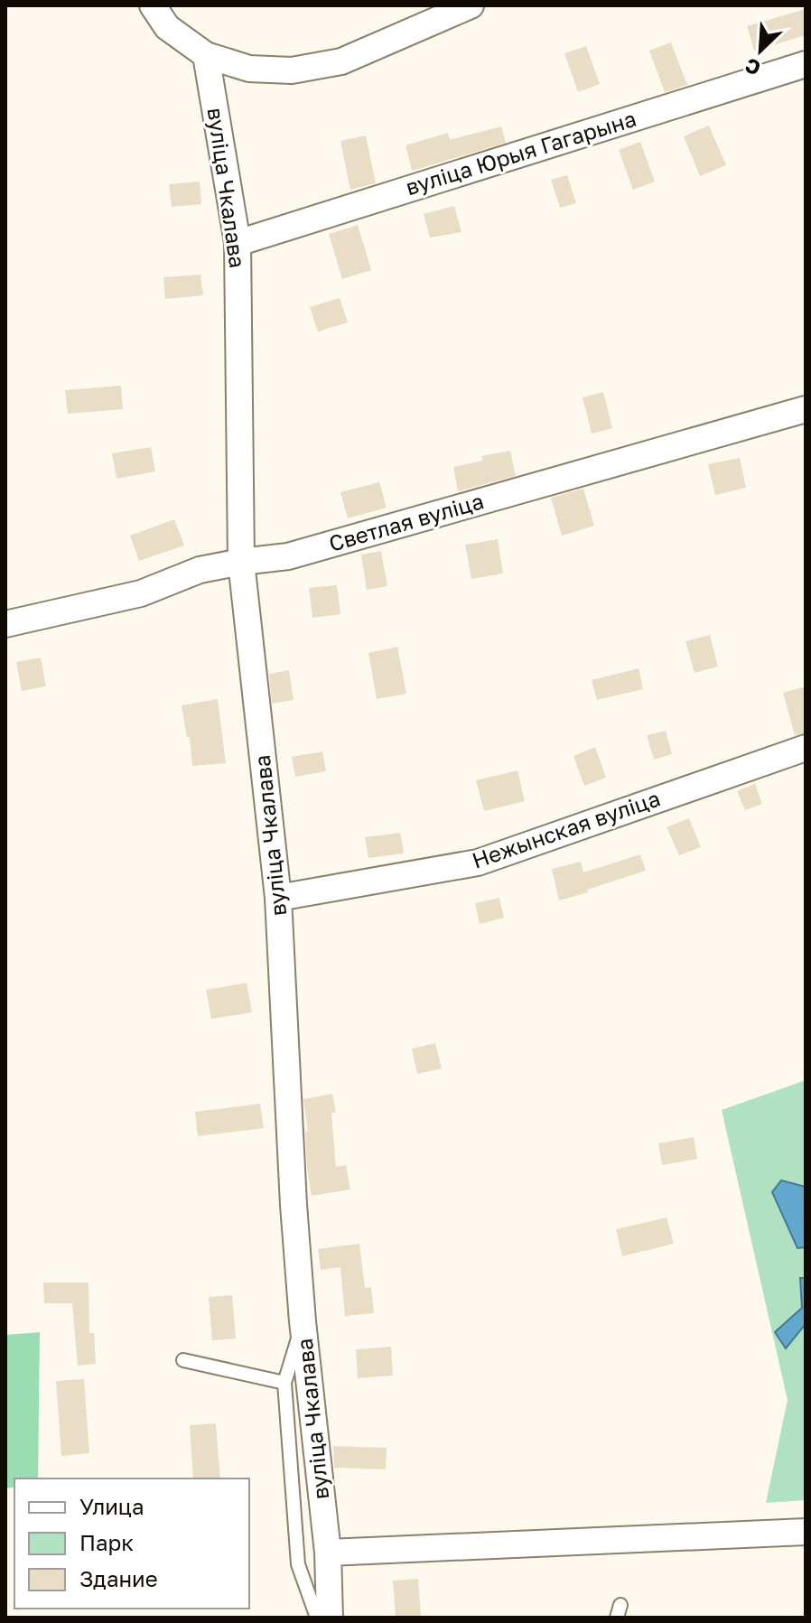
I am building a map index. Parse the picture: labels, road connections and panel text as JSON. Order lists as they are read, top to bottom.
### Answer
{
  "streets": {
    "street": [
      "вуліца Юрыя Гагарына",
      "вуліца Чкалава",
      "Светлая вуліца",
      "Нежынская вуліца"
    ]
  },
  "crossings": [
    ["вуліца Юрыя Гагарына", "вуліца Чкалава"],
    ["вуліца Чкалава", "Светлая вуліца"],
    ["вуліца Чкалава", "Нежынская вуліца"]
  ],
  "legend": ["Улица", "Парк", "Здание"],
  "north": "bottom left"
}
